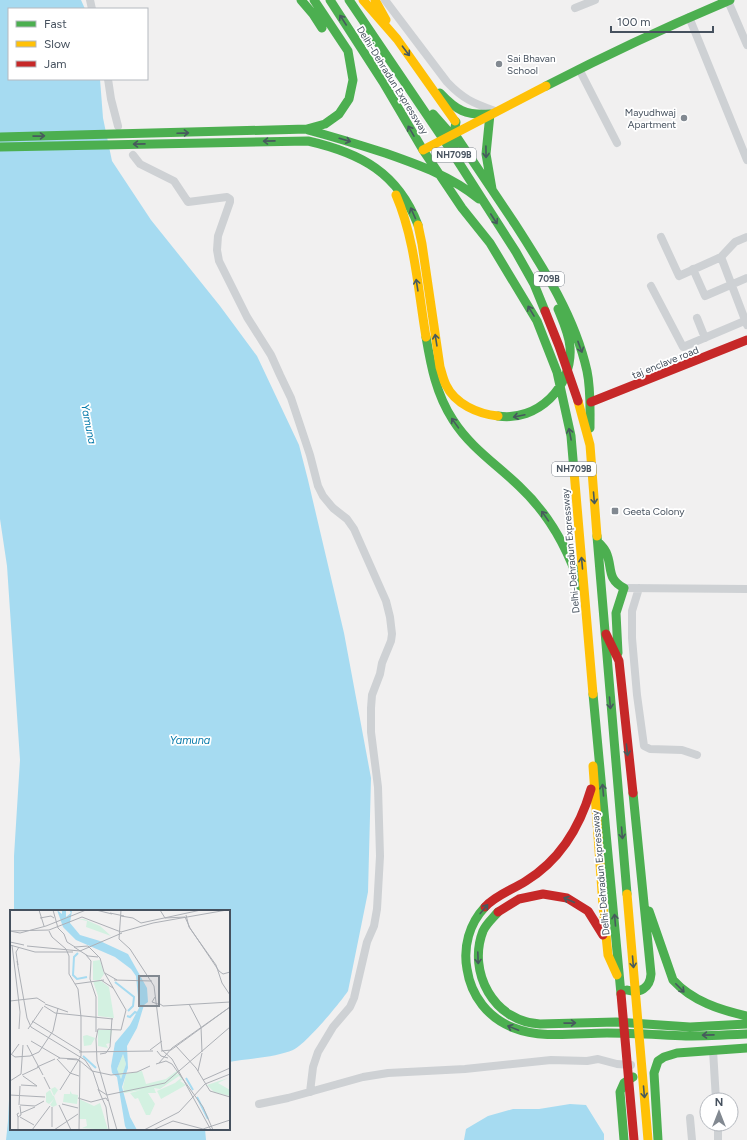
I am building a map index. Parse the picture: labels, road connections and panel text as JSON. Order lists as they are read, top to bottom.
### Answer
{
  "streets": {
    "main road": [
      "Delhi-Dehradun Expressway",
      "NH709B",
      "709B",
      "taj enclave road"
    ]
  },
  "crossings": [
    ["Delhi-Dehradun Expressway", "709B"],
    ["709B", "taj enclave road"]
  ],
  "water": ["Yamuna"],
  "places": {
    "other": ["Sai Bhavan School", "Mayudhwaj Apartment"],
    "transit": ["Geeta Colony"]
  },
  "legend": ["Fast", "Slow", "Jam"],
  "scale_bar": "100 m",
  "north": "top"
}
